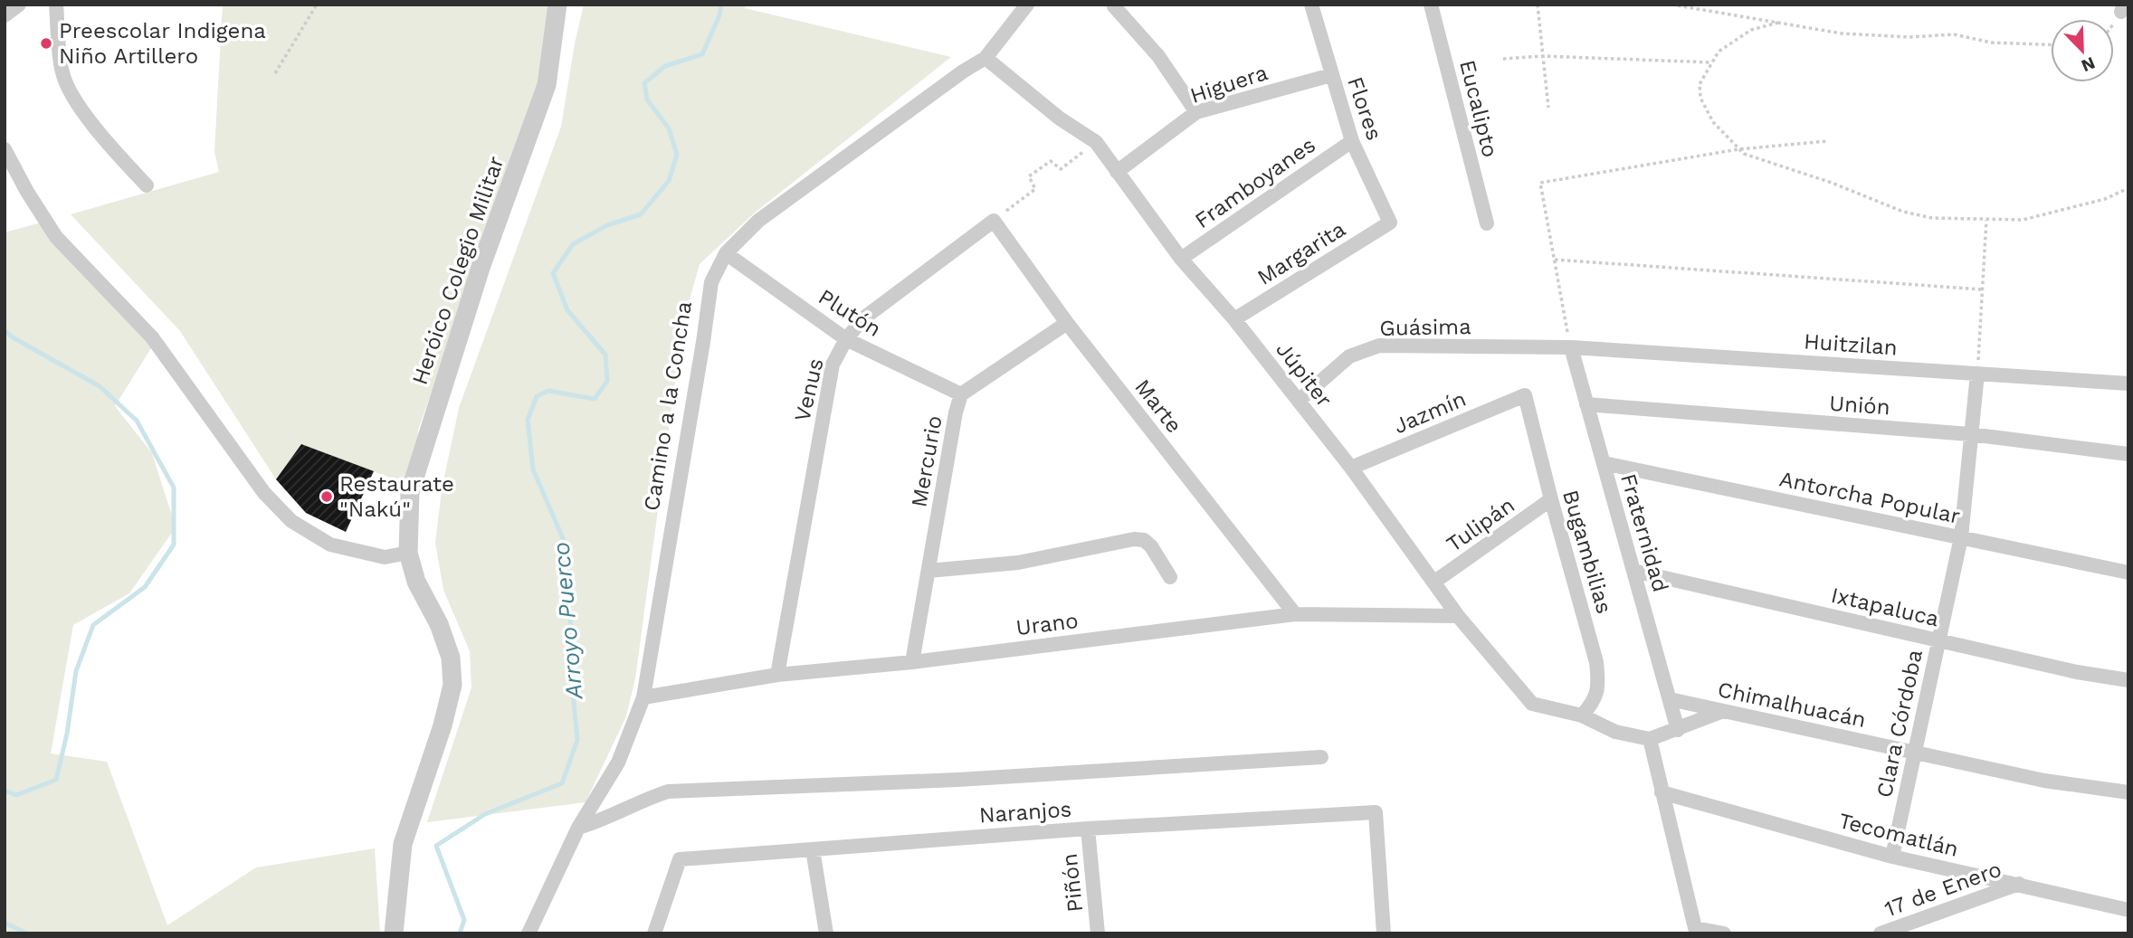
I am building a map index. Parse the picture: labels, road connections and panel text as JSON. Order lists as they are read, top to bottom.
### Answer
{
  "streets": {
    "street": [
      "Higuera",
      "Flores",
      "Eucalipto",
      "Framboyanes",
      "Margarita",
      "Heróico Colegio Militar",
      "Plutón",
      "Guásima",
      "Huitzilan",
      "Júpiter",
      "Venus",
      "Unión",
      "Camino a la Concha",
      "Marte",
      "Jazmín",
      "Mercurio",
      "Antorcha Popular",
      "Tulipán",
      "Fraternidad",
      "Bugambilias",
      "Ixtapaluca",
      "Urano",
      "Chimalhuacán",
      "Clara Córdoba",
      "Naranjos",
      "Tecomatlán",
      "Piñón",
      "17 de Enero"
    ]
  },
  "crossings": [
    ["Higuera", "Flores"],
    ["Higuera", "Júpiter"],
    ["Flores", "Framboyanes"],
    ["Flores", "Margarita"],
    ["Framboyanes", "Júpiter"],
    ["Margarita", "Júpiter"],
    ["Plutón", "Venus"],
    ["Plutón", "Camino a la Concha"],
    ["Plutón", "Mercurio"],
    ["Guásima", "Huitzilan"],
    ["Guásima", "Júpiter"],
    ["Guásima", "Fraternidad"],
    ["Huitzilan", "Fraternidad"],
    ["Huitzilan", "Clara Córdoba"],
    ["Júpiter", "Camino a la Concha"],
    ["Júpiter", "Jazmín"],
    ["Júpiter", "Tulipán"],
    ["Júpiter", "Bugambilias"],
    ["Júpiter", "Urano"],
    ["Venus", "Marte"],
    ["Venus", "Urano"],
    ["Unión", "Fraternidad"],
    ["Unión", "Clara Córdoba"],
    ["Camino a la Concha", "Urano"],
    ["Marte", "Mercurio"],
    ["Marte", "Urano"],
    ["Jazmín", "Bugambilias"],
    ["Mercurio", "Urano"],
    ["Antorcha Popular", "Fraternidad"],
    ["Antorcha Popular", "Clara Córdoba"],
    ["Tulipán", "Bugambilias"],
    ["Fraternidad", "Ixtapaluca"],
    ["Fraternidad", "Chimalhuacán"],
    ["Ixtapaluca", "Clara Córdoba"],
    ["Chimalhuacán", "Clara Córdoba"],
    ["Clara Córdoba", "Tecomatlán"],
    ["Naranjos", "Piñón"],
    ["Tecomatlán", "17 de Enero"]
  ],
  "water": ["Arroyo Puerco"],
  "places": ["Preescolar Indigena Niño Artillero", "Restaurate \"Nakú\""],
  "north": "bottom right"
}
